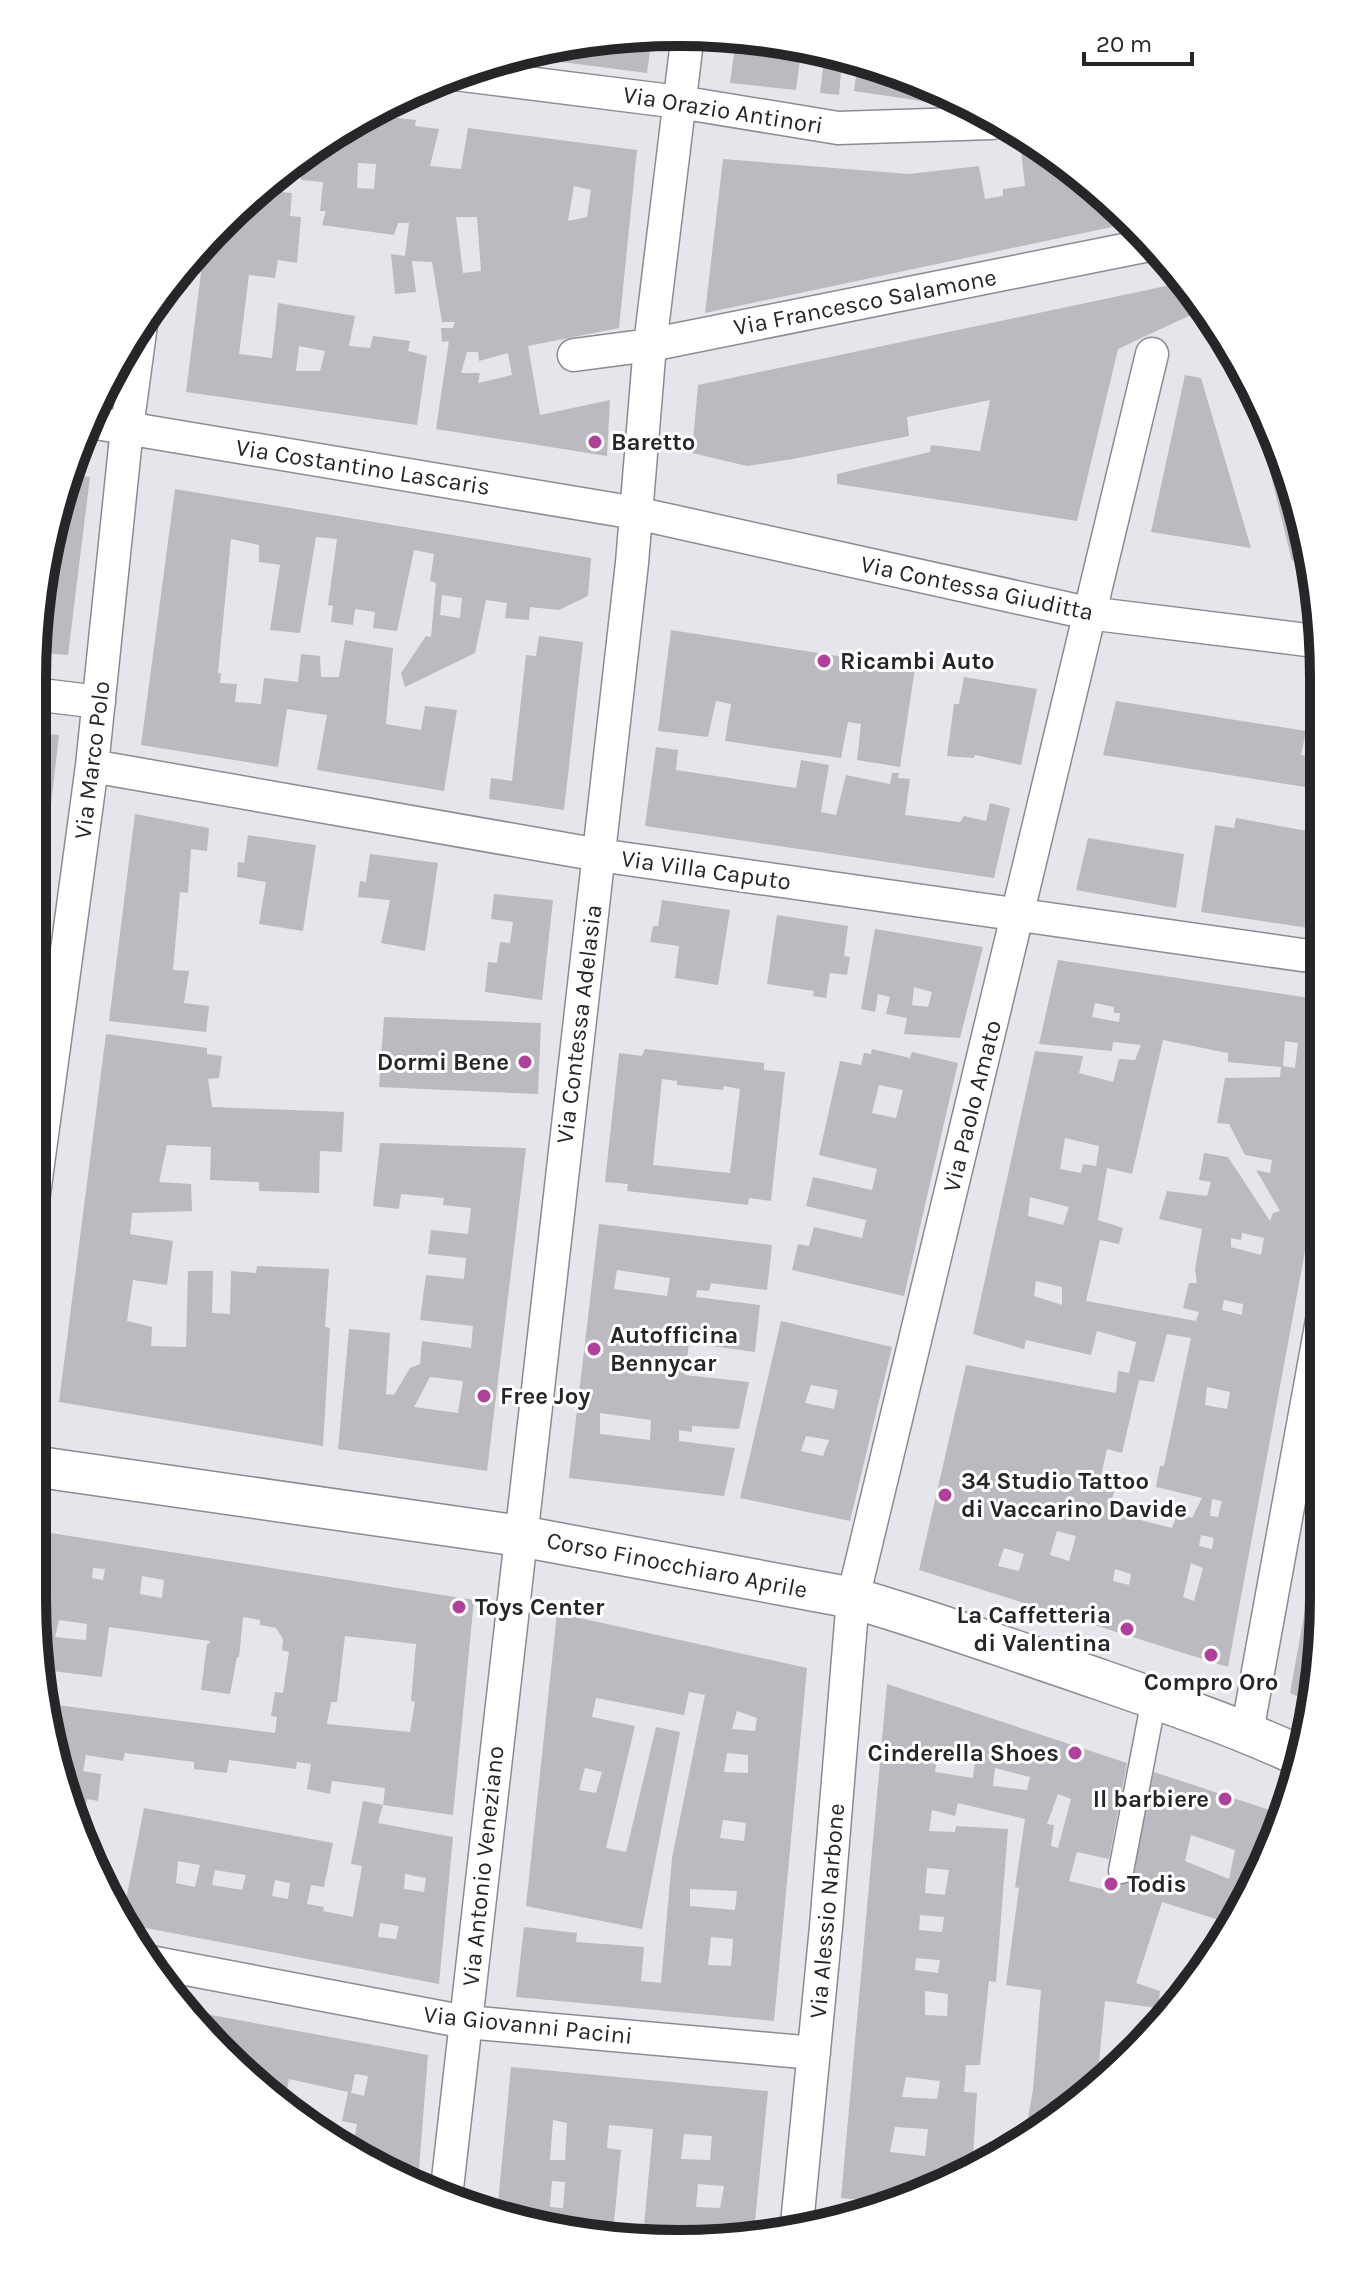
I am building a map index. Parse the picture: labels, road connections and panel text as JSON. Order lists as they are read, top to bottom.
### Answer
{
  "streets": {
    "street": [
      "Via Orazio Antinori",
      "Via Francesco Salamone",
      "Via Costantino Lascaris",
      "Via Contessa Giuditta",
      "Via Marco Polo",
      "Via Villa Caputo",
      "Via Contessa Adelasia",
      "Via Paolo Amato",
      "Corso Finocchiaro Aprile",
      "Via Antonio Veneziano",
      "Via Alessio Narbone",
      "Via Giovanni Pacini"
    ]
  },
  "crossings": [
    ["Via Orazio Antinori", "Via Contessa Adelasia"],
    ["Via Francesco Salamone", "Via Contessa Adelasia"],
    ["Via Costantino Lascaris", "Via Contessa Giuditta"],
    ["Via Costantino Lascaris", "Via Marco Polo"],
    ["Via Costantino Lascaris", "Via Contessa Adelasia"],
    ["Via Contessa Giuditta", "Via Contessa Adelasia"],
    ["Via Contessa Giuditta", "Via Paolo Amato"],
    ["Via Marco Polo", "Via Villa Caputo"],
    ["Via Villa Caputo", "Via Contessa Adelasia"],
    ["Via Villa Caputo", "Via Paolo Amato"],
    ["Via Contessa Adelasia", "Corso Finocchiaro Aprile"],
    ["Via Contessa Adelasia", "Via Antonio Veneziano"],
    ["Via Paolo Amato", "Corso Finocchiaro Aprile"],
    ["Via Paolo Amato", "Via Alessio Narbone"],
    ["Corso Finocchiaro Aprile", "Via Antonio Veneziano"],
    ["Corso Finocchiaro Aprile", "Via Alessio Narbone"],
    ["Via Antonio Veneziano", "Via Giovanni Pacini"],
    ["Via Alessio Narbone", "Via Giovanni Pacini"]
  ],
  "places": [
    "Baretto",
    "Ricambi Auto",
    "Dormi Bene",
    "Autofficina Bennycar",
    "Free Joy",
    "34 Studio Tattoo di Vaccarino Davide",
    "Toys Center",
    "La Caffetteria di Valentina",
    "Compro Oro",
    "Cinderella Shoes",
    "Il barbiere",
    "Todis"
  ],
  "scale_bar": "20 m"
}
